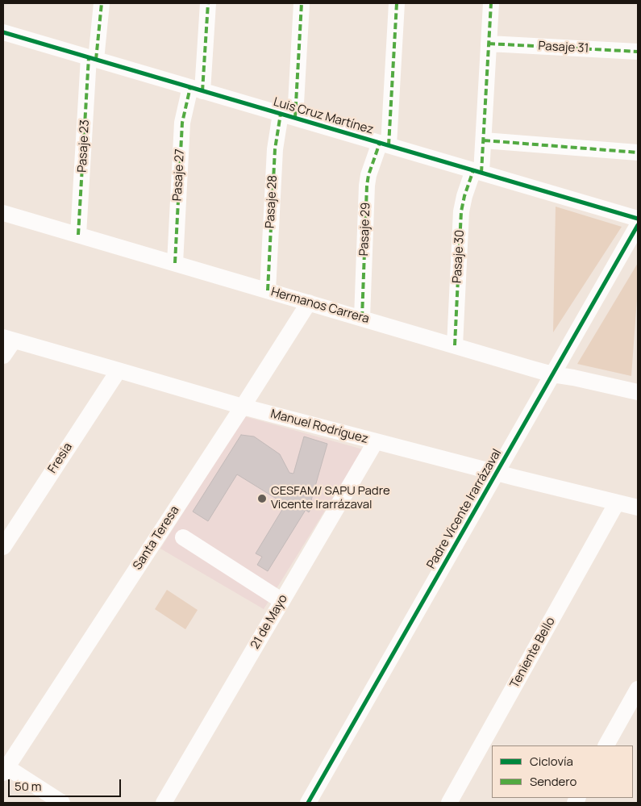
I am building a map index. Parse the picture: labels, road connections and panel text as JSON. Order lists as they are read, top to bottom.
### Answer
{
  "streets": {
    "street": [
      "Pasaje 31",
      "Luis Cruz Martínez",
      "Pasaje 23",
      "Pasaje 27",
      "Pasaje 28",
      "Pasaje 29",
      "Pasaje 30",
      "Hermanos Carrera",
      "Manuel Rodríguez",
      "Fresia",
      "Padre Vicente Irarrázaval",
      "Santa Teresa",
      "21 de Mayo",
      "Teniente Bello"
    ]
  },
  "crossings": [
    ["Pasaje 31", "Pasaje 30"],
    ["Luis Cruz Martínez", "Pasaje 23"],
    ["Luis Cruz Martínez", "Pasaje 27"],
    ["Luis Cruz Martínez", "Pasaje 28"],
    ["Luis Cruz Martínez", "Pasaje 29"],
    ["Luis Cruz Martínez", "Pasaje 30"],
    ["Pasaje 23", "Hermanos Carrera"],
    ["Pasaje 27", "Hermanos Carrera"],
    ["Pasaje 28", "Hermanos Carrera"],
    ["Pasaje 29", "Hermanos Carrera"],
    ["Pasaje 30", "Hermanos Carrera"],
    ["Hermanos Carrera", "Padre Vicente Irarrázaval"],
    ["Hermanos Carrera", "Santa Teresa"],
    ["Manuel Rodríguez", "Fresia"],
    ["Manuel Rodríguez", "Padre Vicente Irarrázaval"],
    ["Manuel Rodríguez", "Santa Teresa"],
    ["Manuel Rodríguez", "21 de Mayo"],
    ["Manuel Rodríguez", "Teniente Bello"]
  ],
  "places": ["CESFAM/ SAPU Padre Vicente Irarrázaval"],
  "legend": ["Ciclovía", "Sendero"],
  "scale_bar": "50 m"
}
